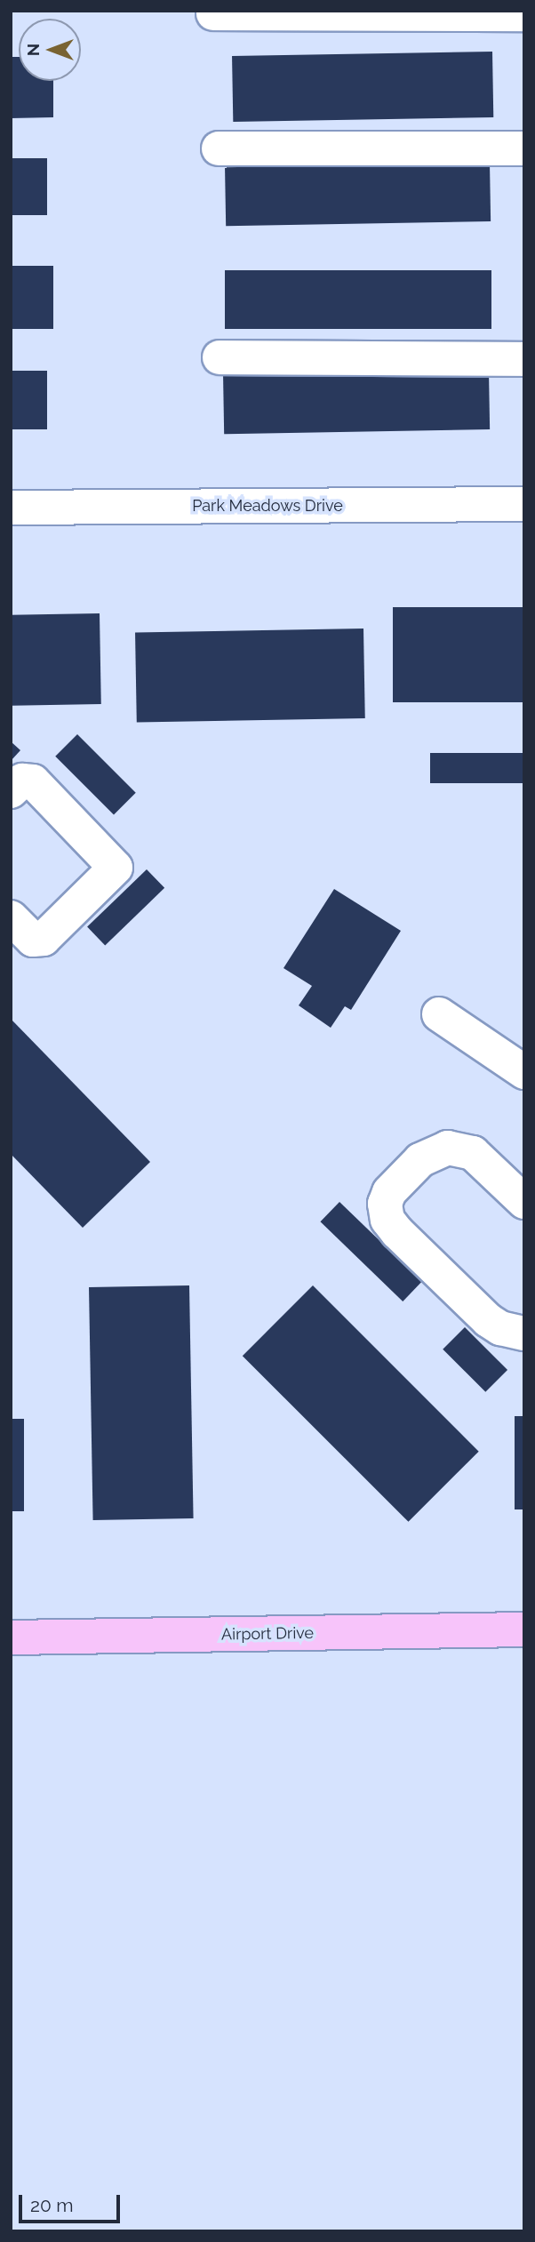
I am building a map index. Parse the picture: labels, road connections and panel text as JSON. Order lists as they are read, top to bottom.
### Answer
{
  "streets": {
    "main road": ["Airport Drive"],
    "street": ["Park Meadows Drive"]
  },
  "scale_bar": "20 m",
  "north": "left"
}
